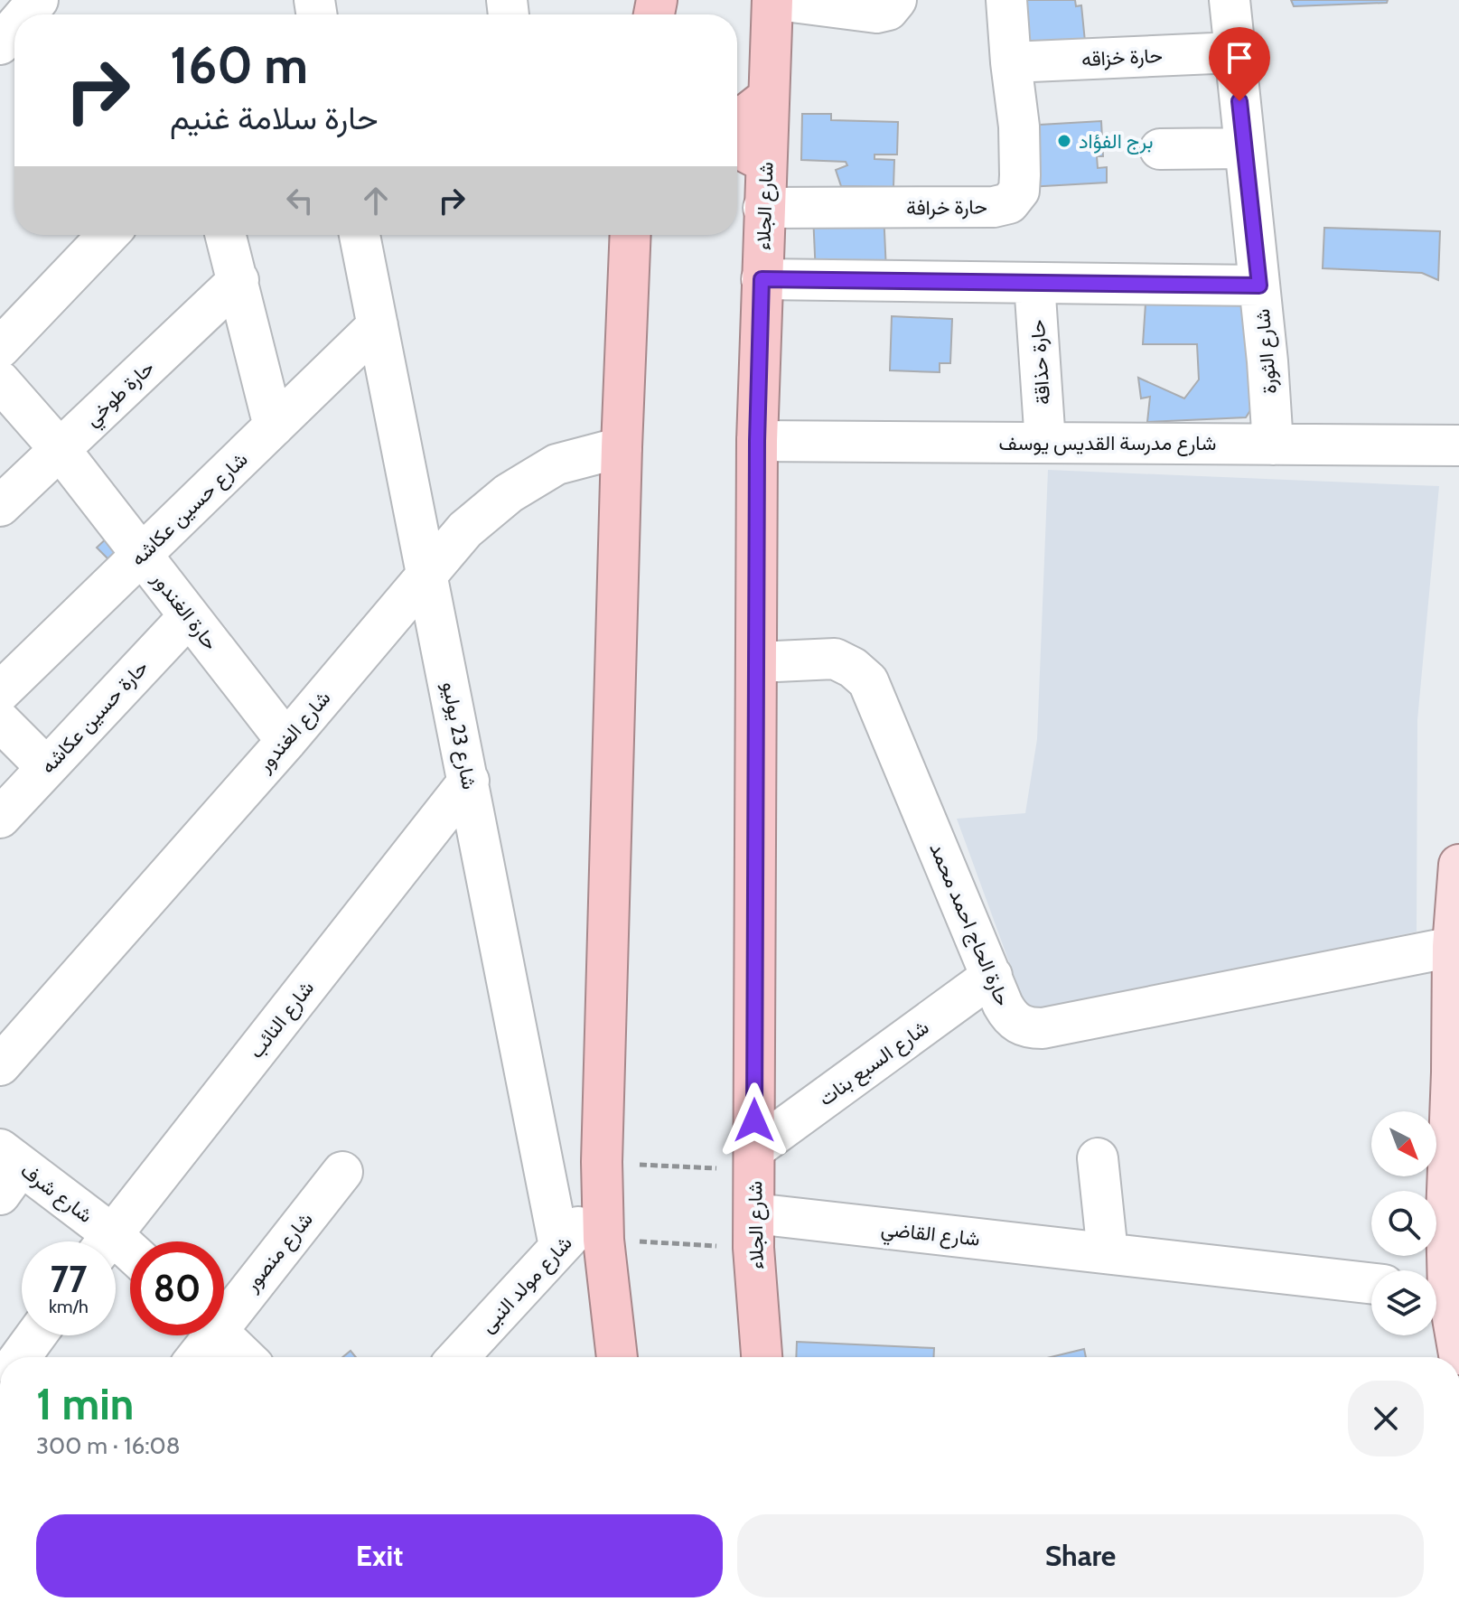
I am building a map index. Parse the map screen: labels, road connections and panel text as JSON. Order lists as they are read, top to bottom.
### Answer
{
  "streets": {
    "highway": ["شارع الجلاء"],
    "street": [
      "حارة خزاقه",
      "حارة خرافة",
      "شارع الثورة",
      "حارة حذاقة",
      "حارة طوخي",
      "شارع مدرسة القديس يوسف",
      "شارع حسين عكاشه",
      "حارة الغندور",
      "حارة حسين عكاشه",
      "شارع الغندور",
      "شارع 23 يوليو",
      "حارة الحاج احمد محمد",
      "شارع النائب",
      "شارع السبع بنات",
      "شارع شرف",
      "شارع القاضي",
      "شارع منصور",
      "شارع مولد النبى"
    ]
  },
  "crossings": [
    ["حارة خزاقه", "حارة خرافة"],
    ["حارة خزاقه", "شارع الثورة"],
    ["شارع الجلاء", "حارة خرافة"],
    ["شارع الجلاء", "شارع مدرسة القديس يوسف"],
    ["شارع الجلاء", "حارة الحاج احمد محمد"],
    ["شارع الجلاء", "شارع السبع بنات"],
    ["شارع الجلاء", "شارع القاضي"],
    ["شارع الثورة", "شارع مدرسة القديس يوسف"],
    ["حارة حذاقة", "شارع مدرسة القديس يوسف"],
    ["حارة طوخي", "حارة الغندور"],
    ["شارع حسين عكاشه", "حارة الغندور"],
    ["شارع حسين عكاشه", "شارع 23 يوليو"],
    ["حارة الغندور", "حارة حسين عكاشه"],
    ["حارة الغندور", "شارع الغندور"],
    ["شارع الغندور", "شارع 23 يوليو"],
    ["شارع 23 يوليو", "شارع النائب"],
    ["شارع 23 يوليو", "شارع مولد النبى"],
    ["حارة الحاج احمد محمد", "شارع السبع بنات"]
  ],
  "places": ["برج الفؤاد"],
  "north": "bottom right",
  "page": {
    "turn": ["160 m", "حارة سلامة غنيم"],
    "speed": "77 km/h",
    "limit": "80",
    "heading": ["1 min", "300 m · 16:08"],
    "buttons": ["Exit", "Share"]
  }
}
